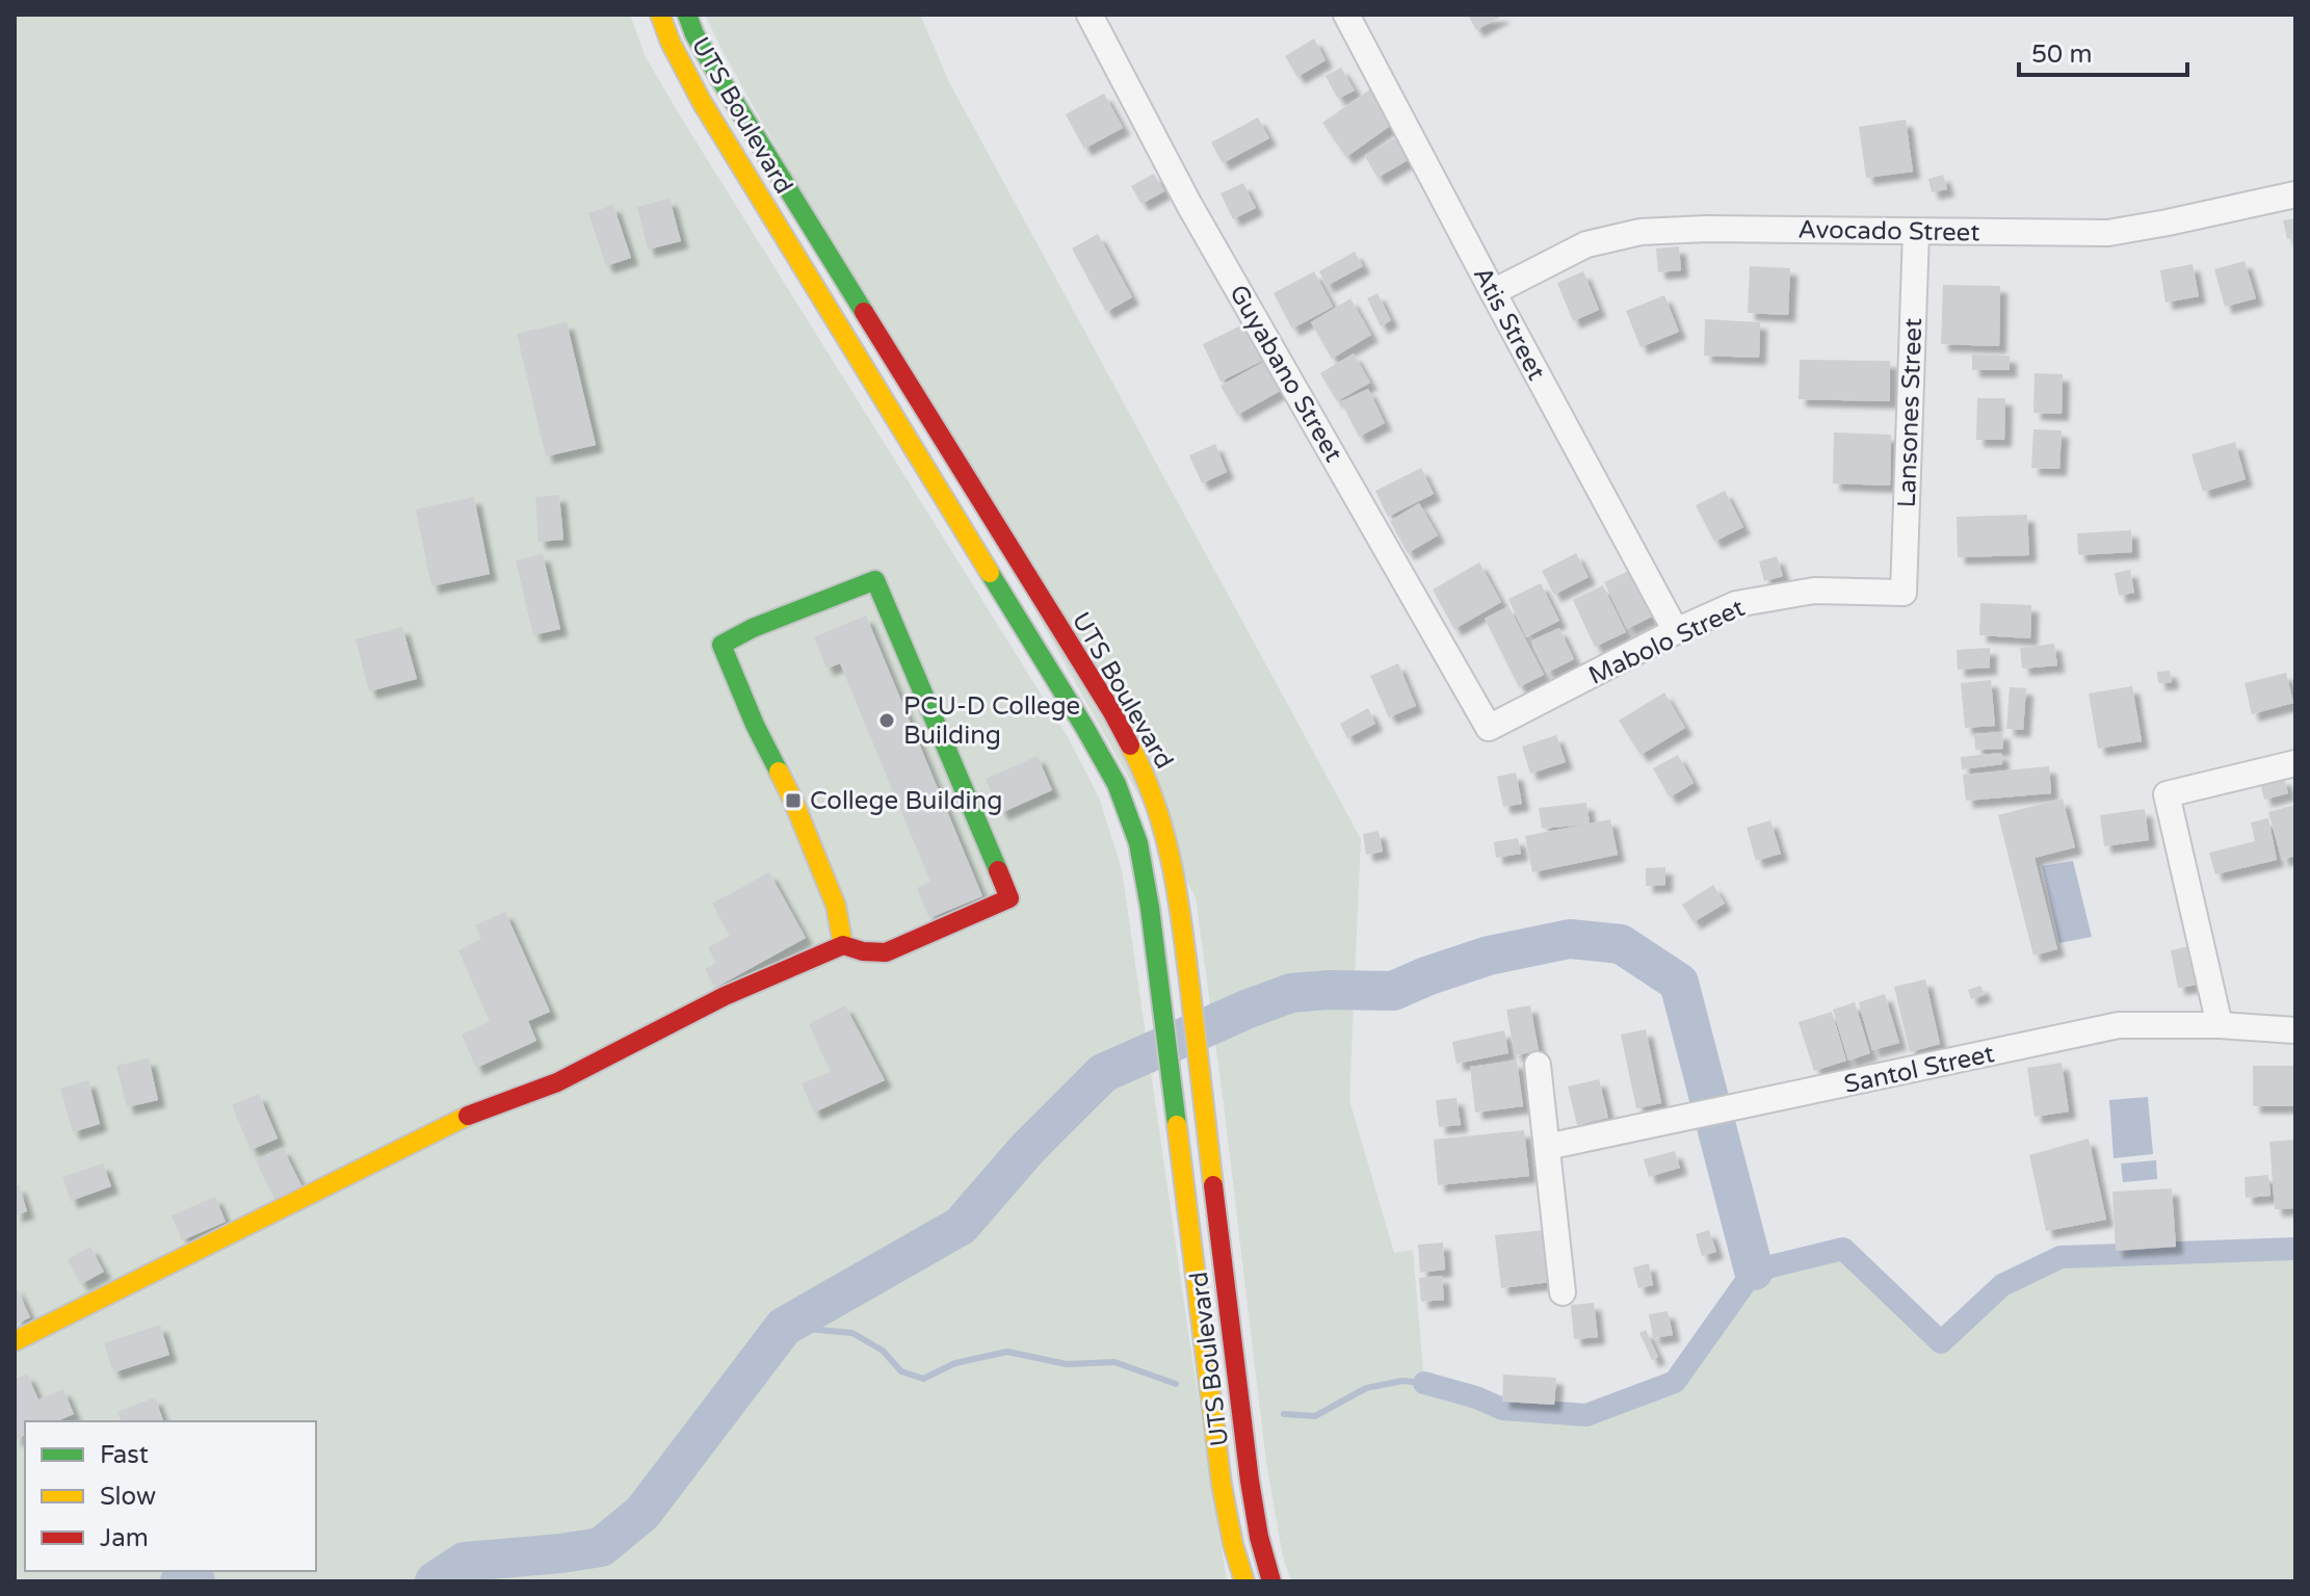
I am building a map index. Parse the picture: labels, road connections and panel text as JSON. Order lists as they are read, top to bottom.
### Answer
{
  "streets": {
    "main road": ["UTS Boulevard"],
    "street": [
      "Avocado Street",
      "Atis Street",
      "Guyabano Street",
      "Lansones Street",
      "Mabolo Street",
      "Santol Street"
    ]
  },
  "crossings": [
    ["Avocado Street", "Atis Street"],
    ["Avocado Street", "Lansones Street"],
    ["Atis Street", "Mabolo Street"],
    ["Guyabano Street", "Mabolo Street"],
    ["Lansones Street", "Mabolo Street"]
  ],
  "places": {
    "other": ["PCU-D College Building"],
    "transit": ["College Building"]
  },
  "legend": ["Fast", "Slow", "Jam"],
  "scale_bar": "50 m"
}
